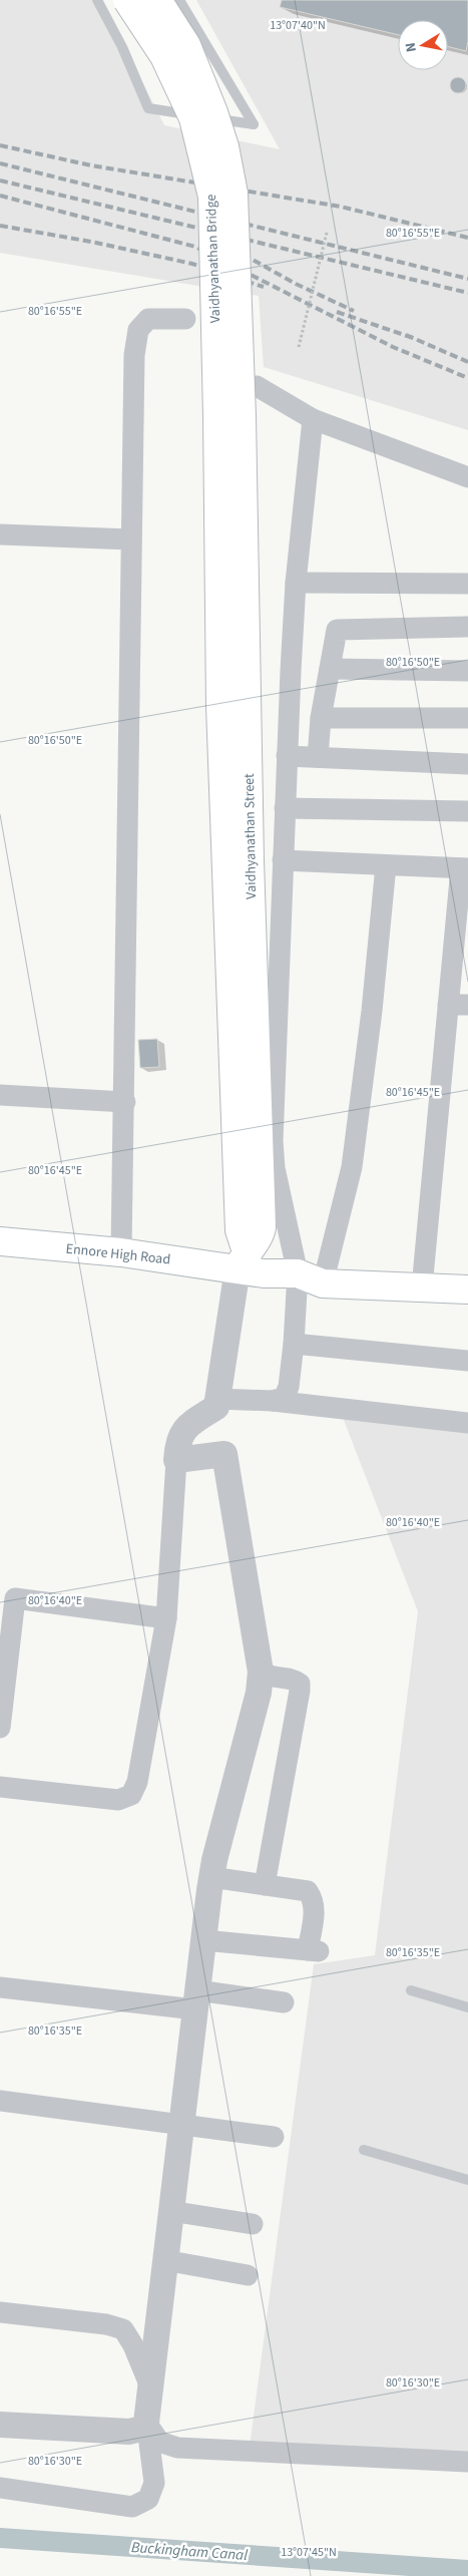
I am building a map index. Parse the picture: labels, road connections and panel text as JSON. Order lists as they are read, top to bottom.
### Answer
{
  "streets": {
    "main road": ["Vaidhyanathan Bridge", "Vaidhyanathan Street", "Ennore High Road"]
  },
  "crossings": [
    ["Vaidhyanathan Bridge", "Vaidhyanathan Street"],
    ["Vaidhyanathan Street", "Ennore High Road"]
  ],
  "water": ["Buckingham Canal"],
  "north": "left",
  "coordinates": [
    "13°07'40\"N",
    "80°16'55\"E",
    "80°16'50\"E",
    "80°16'45\"E",
    "80°16'40\"E",
    "80°16'35\"E",
    "80°16'30\"E",
    "13°07'45\"N"
  ]
}
